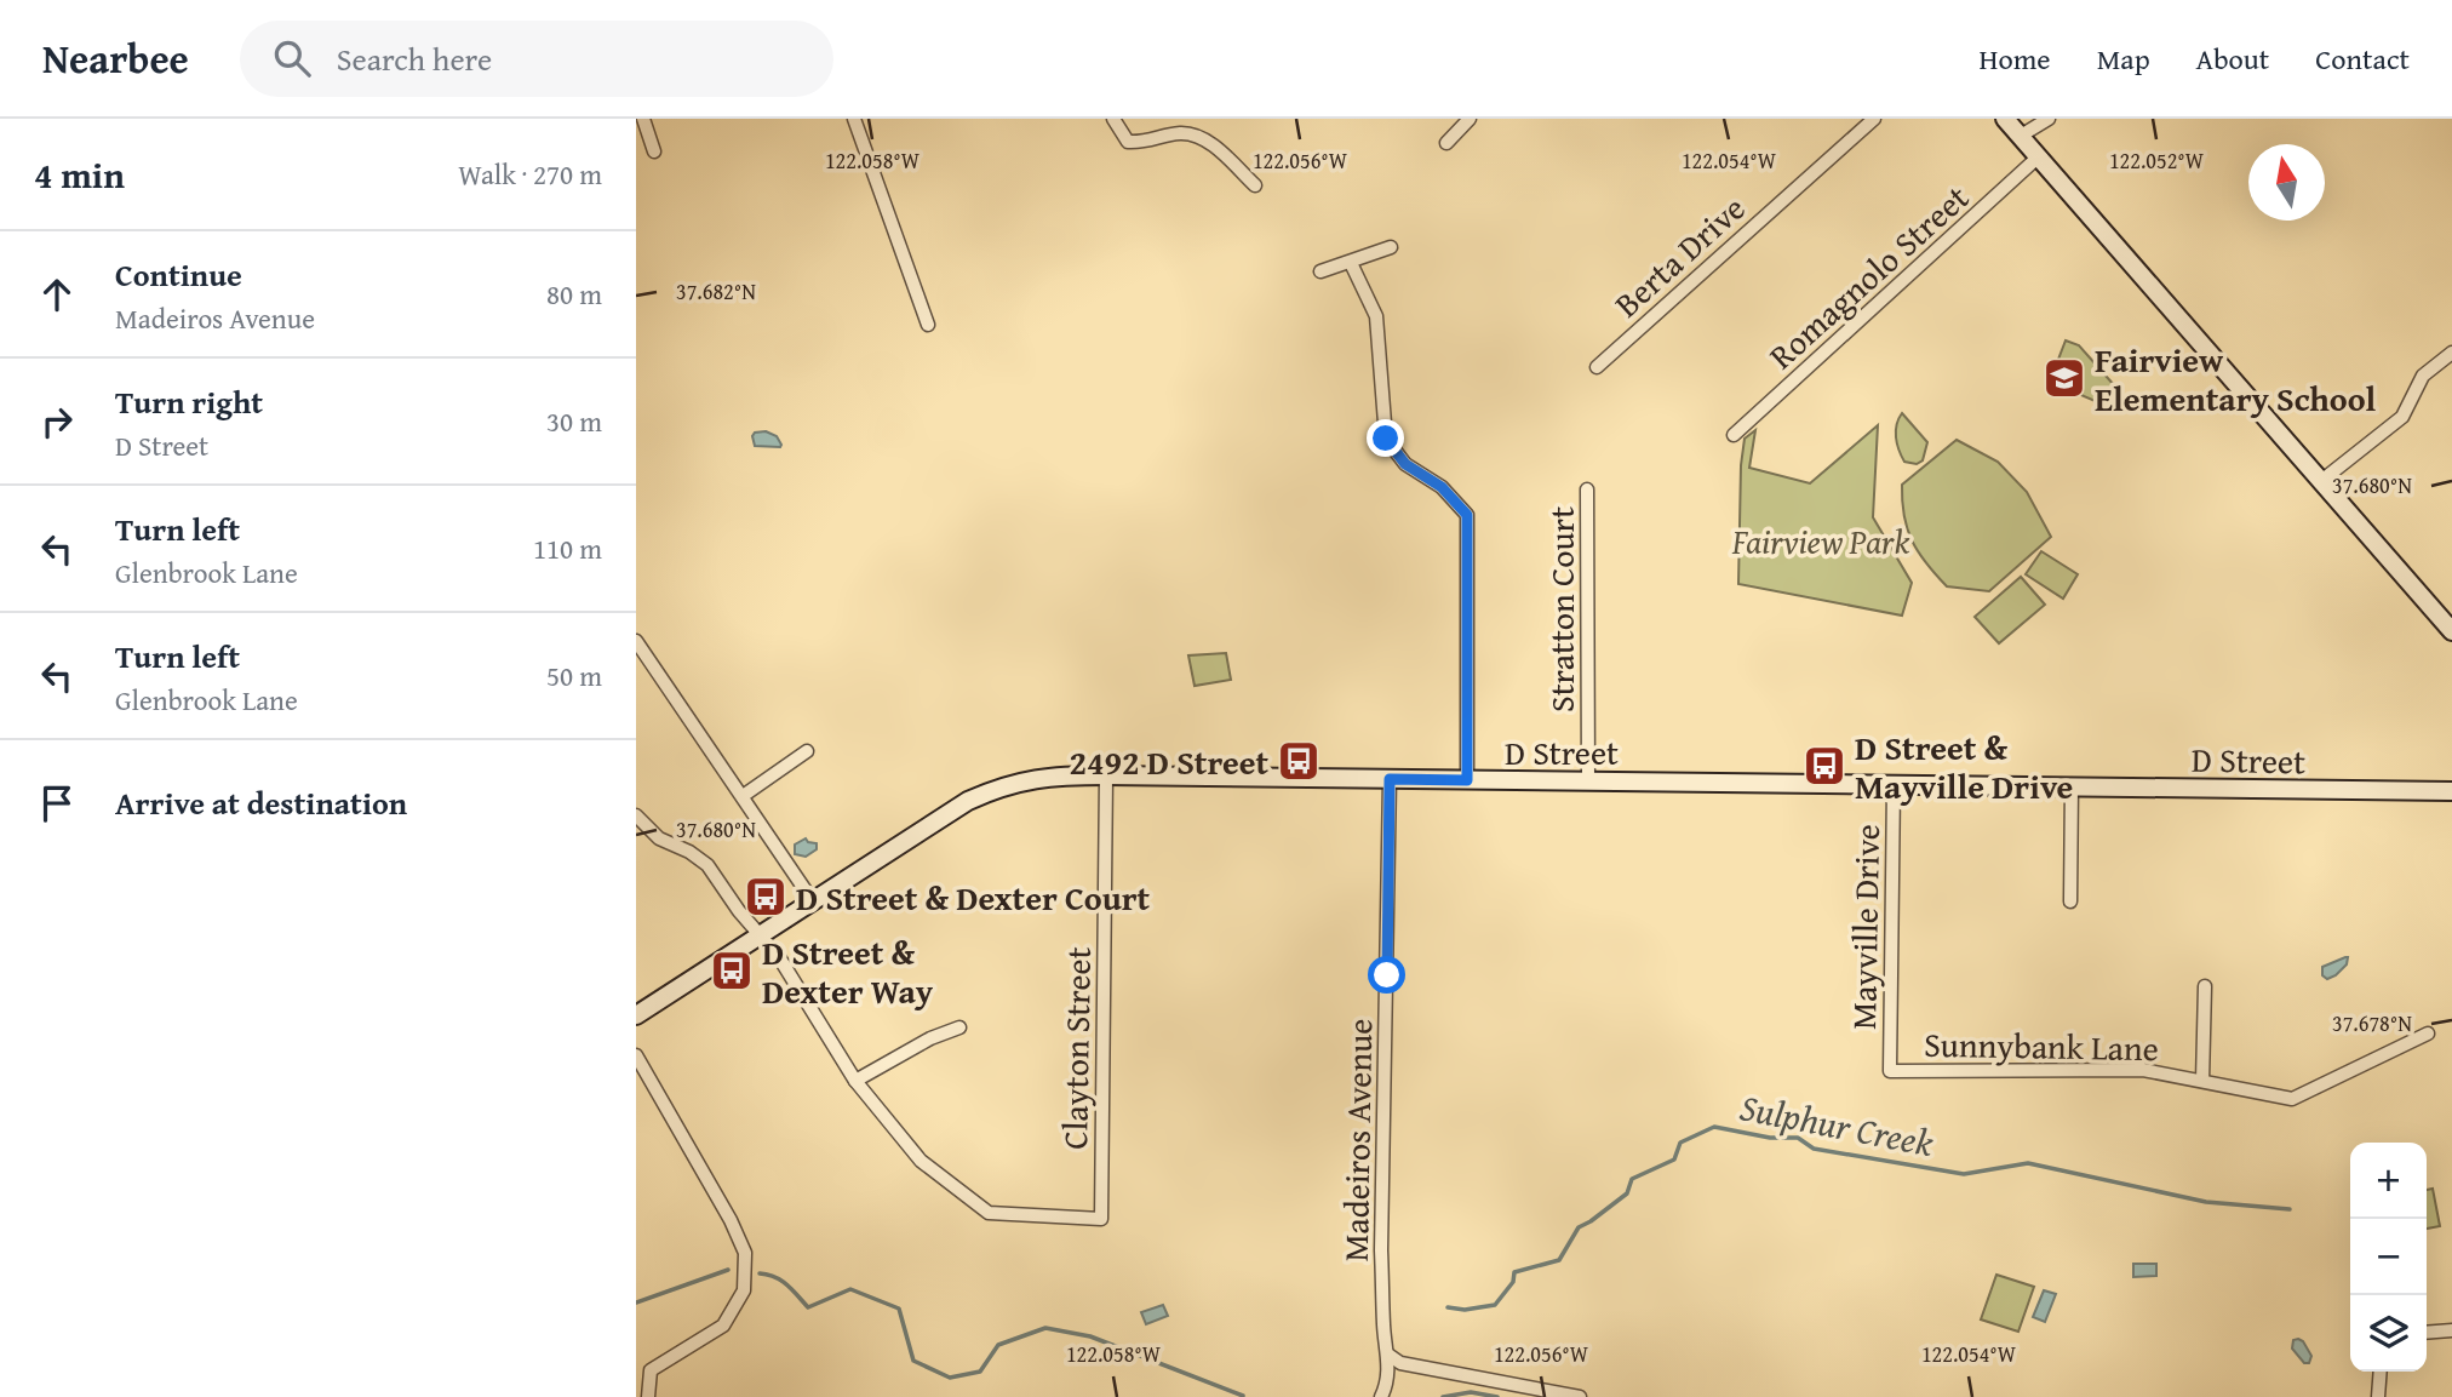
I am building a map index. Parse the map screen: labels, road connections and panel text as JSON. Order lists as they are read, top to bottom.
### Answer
{
  "streets": {
    "main road": ["D Street"],
    "street": [
      "Berta Drive",
      "Romagnolo Street",
      "Stratton Court",
      "Mayville Drive",
      "Sunnybank Lane",
      "Clayton Street",
      "Madeiros Avenue"
    ]
  },
  "crossings": [
    ["Stratton Court", "D Street"],
    ["D Street", "Mayville Drive"],
    ["D Street", "Clayton Street"],
    ["D Street", "Madeiros Avenue"],
    ["Mayville Drive", "Sunnybank Lane"]
  ],
  "water": ["Sulphur Creek"],
  "parks": ["Fairview Park"],
  "places": {
    "school or university": ["Fairview Elementary School"],
    "bus stop": [
      "2492 D Street",
      "D Street & Mayville Drive",
      "D Street & Dexter Court",
      "D Street & Dexter Way"
    ]
  },
  "north": "top",
  "page": {
    "header": "Nearbee",
    "search": "Search here",
    "nav": [
      "Home",
      "Map",
      "About",
      "Contact"
    ],
    "heading": ["4 min", "Walk · 270 m"],
    "list": [
      ["Continue", "Madeiros Avenue", "80 m"],
      ["Turn right", "D Street", "30 m"],
      ["Turn left", "Glenbrook Lane", "110 m"],
      ["Turn left", "Glenbrook Lane", "50 m"],
      "Arrive at destination"
    ],
    "map_buttons": ["+", "−"]
  },
  "coordinates": [
    "122.058°W",
    "122.056°W",
    "122.054°W",
    "122.052°W",
    "37.682°N",
    "37.680°N",
    "37.678°N"
  ]
}
